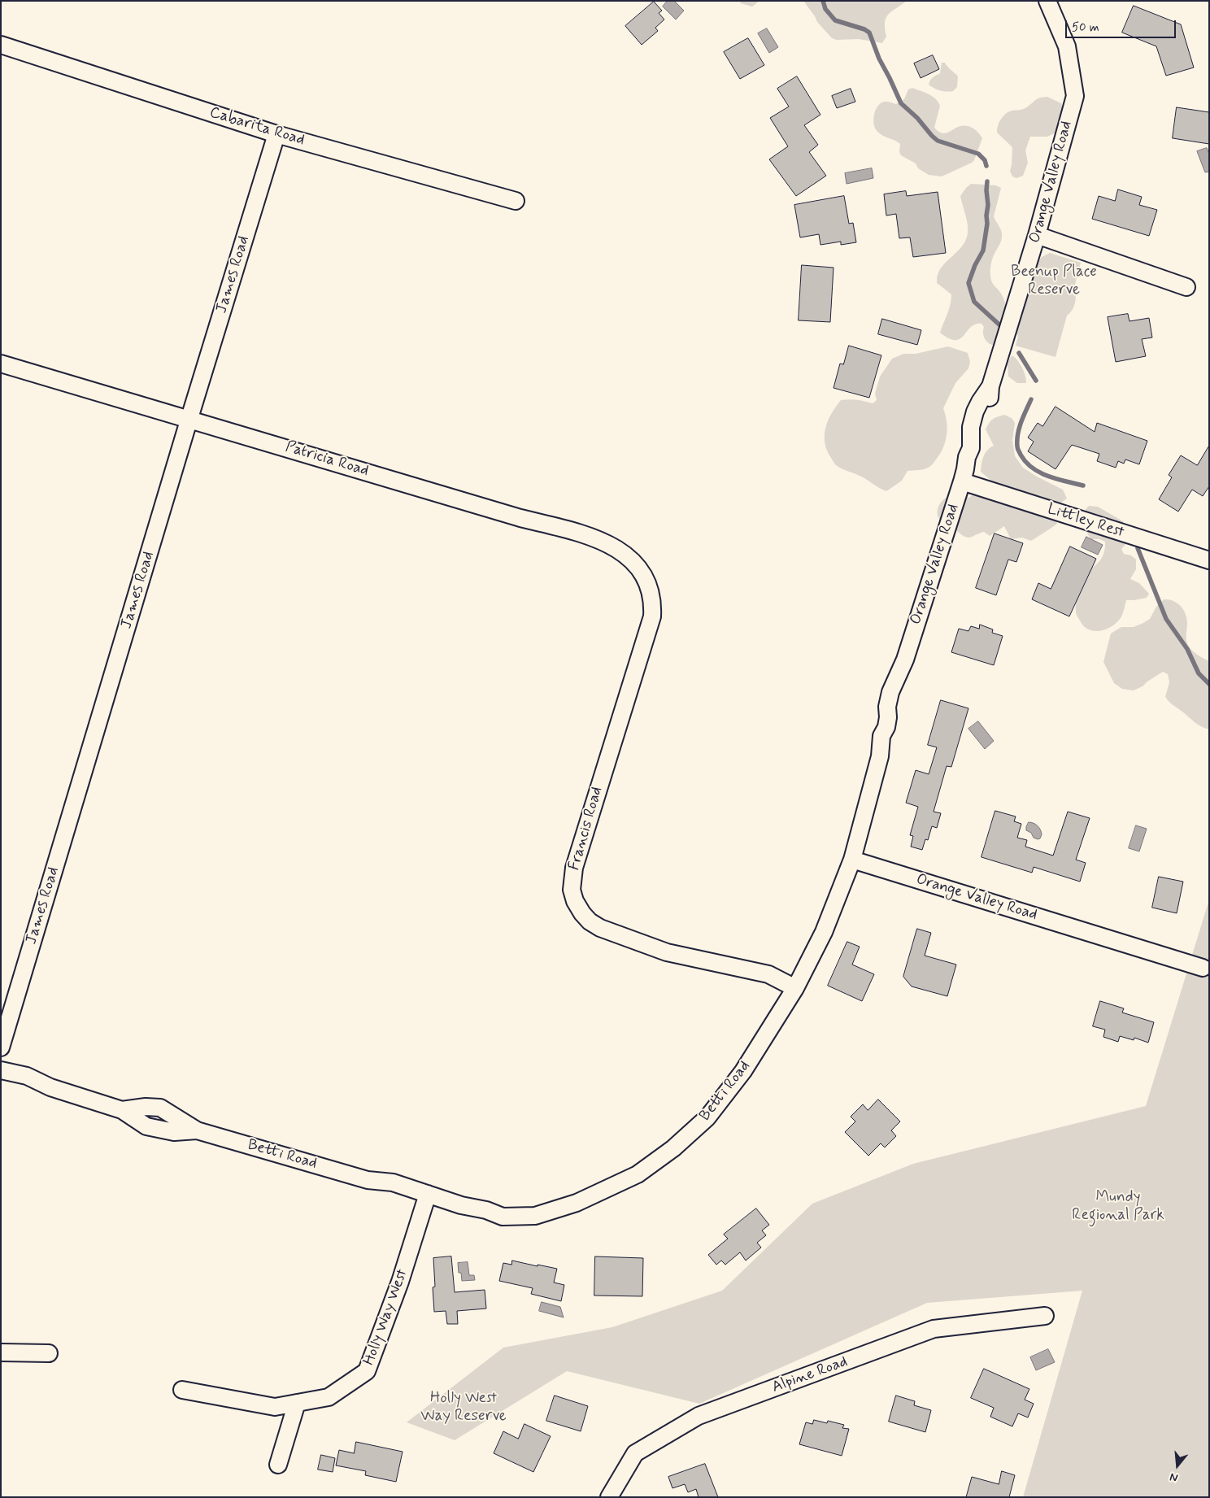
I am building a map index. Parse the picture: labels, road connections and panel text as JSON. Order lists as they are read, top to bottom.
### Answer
{
  "streets": {
    "street": [
      "Cabarita Road",
      "Orange Valley Road",
      "James Road",
      "Patricia Road",
      "Littley Rest",
      "Francis Road",
      "Betti Road",
      "Holly Way West",
      "Alpine Road"
    ]
  },
  "crossings": [
    ["Cabarita Road", "James Road"],
    ["Orange Valley Road", "Littley Rest"],
    ["Orange Valley Road", "Betti Road"],
    ["James Road", "Patricia Road"],
    ["Patricia Road", "Francis Road"],
    ["Francis Road", "Betti Road"],
    ["Betti Road", "Holly Way West"]
  ],
  "parks": ["Beenup Place Reserve", "Mundy Regional Park", "Holly West Way Reserve"],
  "scale_bar": "50 m",
  "north": "bottom"
}
